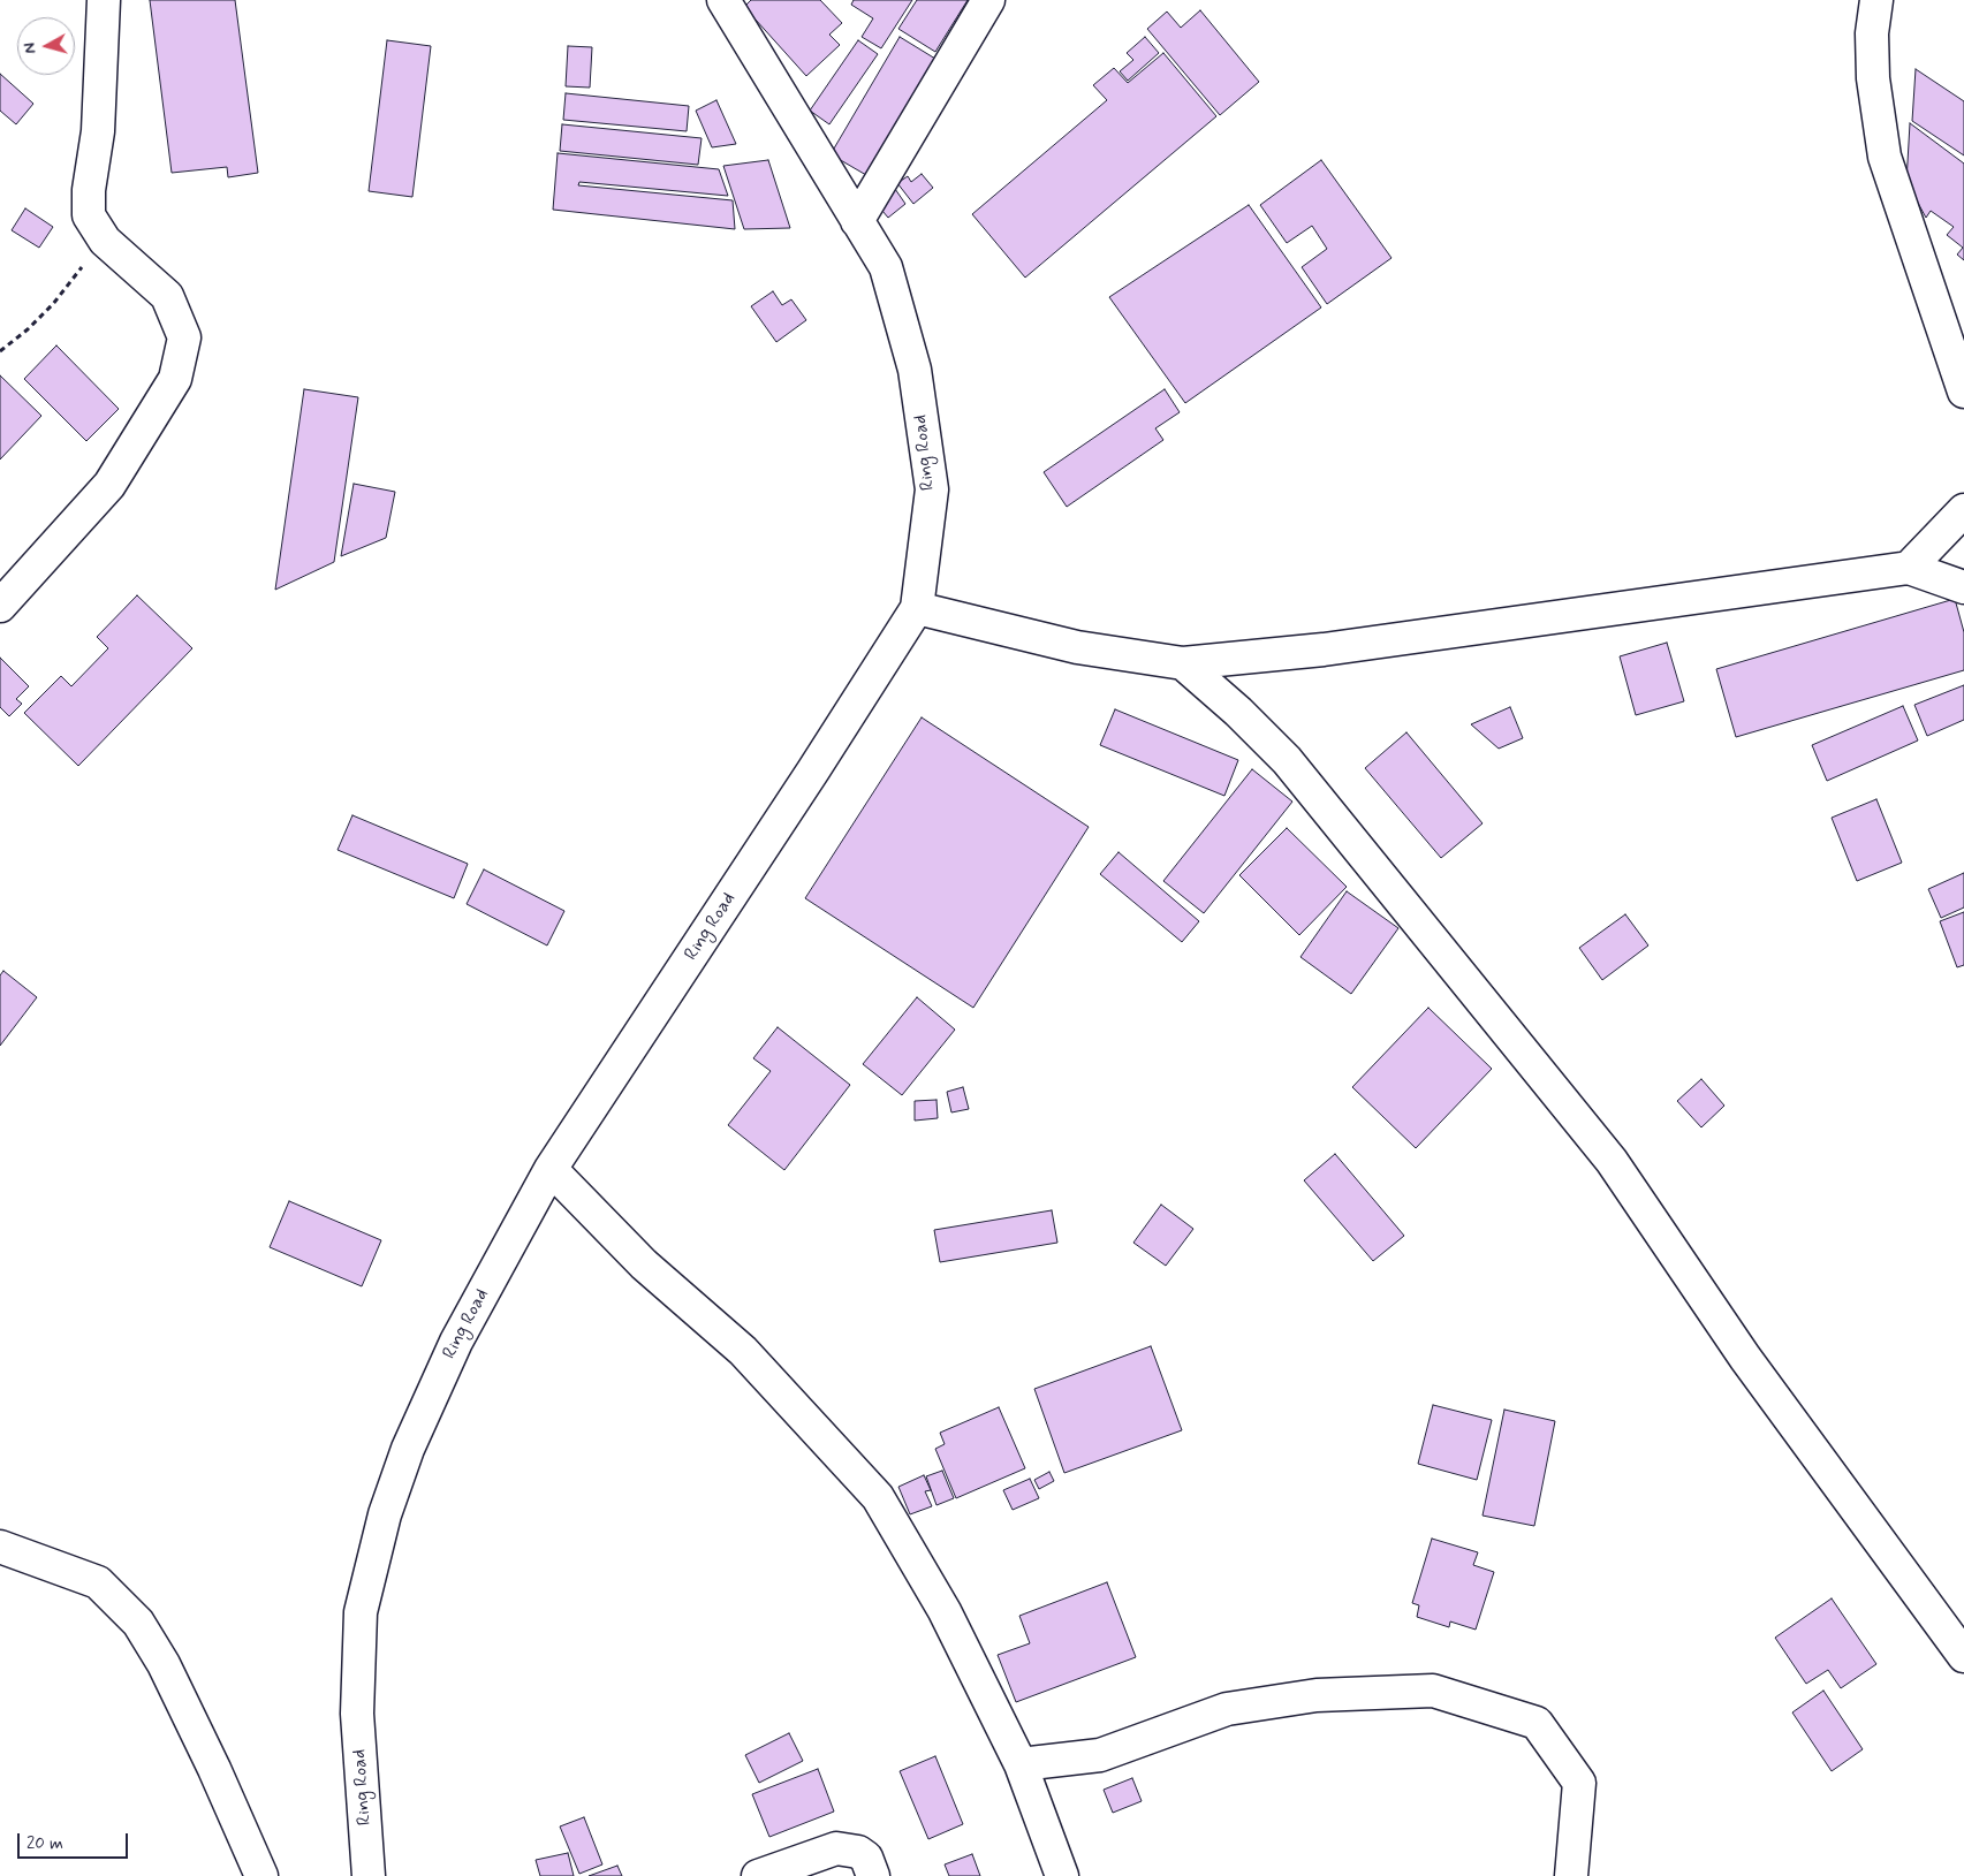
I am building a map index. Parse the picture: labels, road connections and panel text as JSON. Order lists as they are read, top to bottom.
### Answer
{
  "streets": {
    "street": ["Ring Road"]
  },
  "scale_bar": "20 m",
  "north": "left"
}
